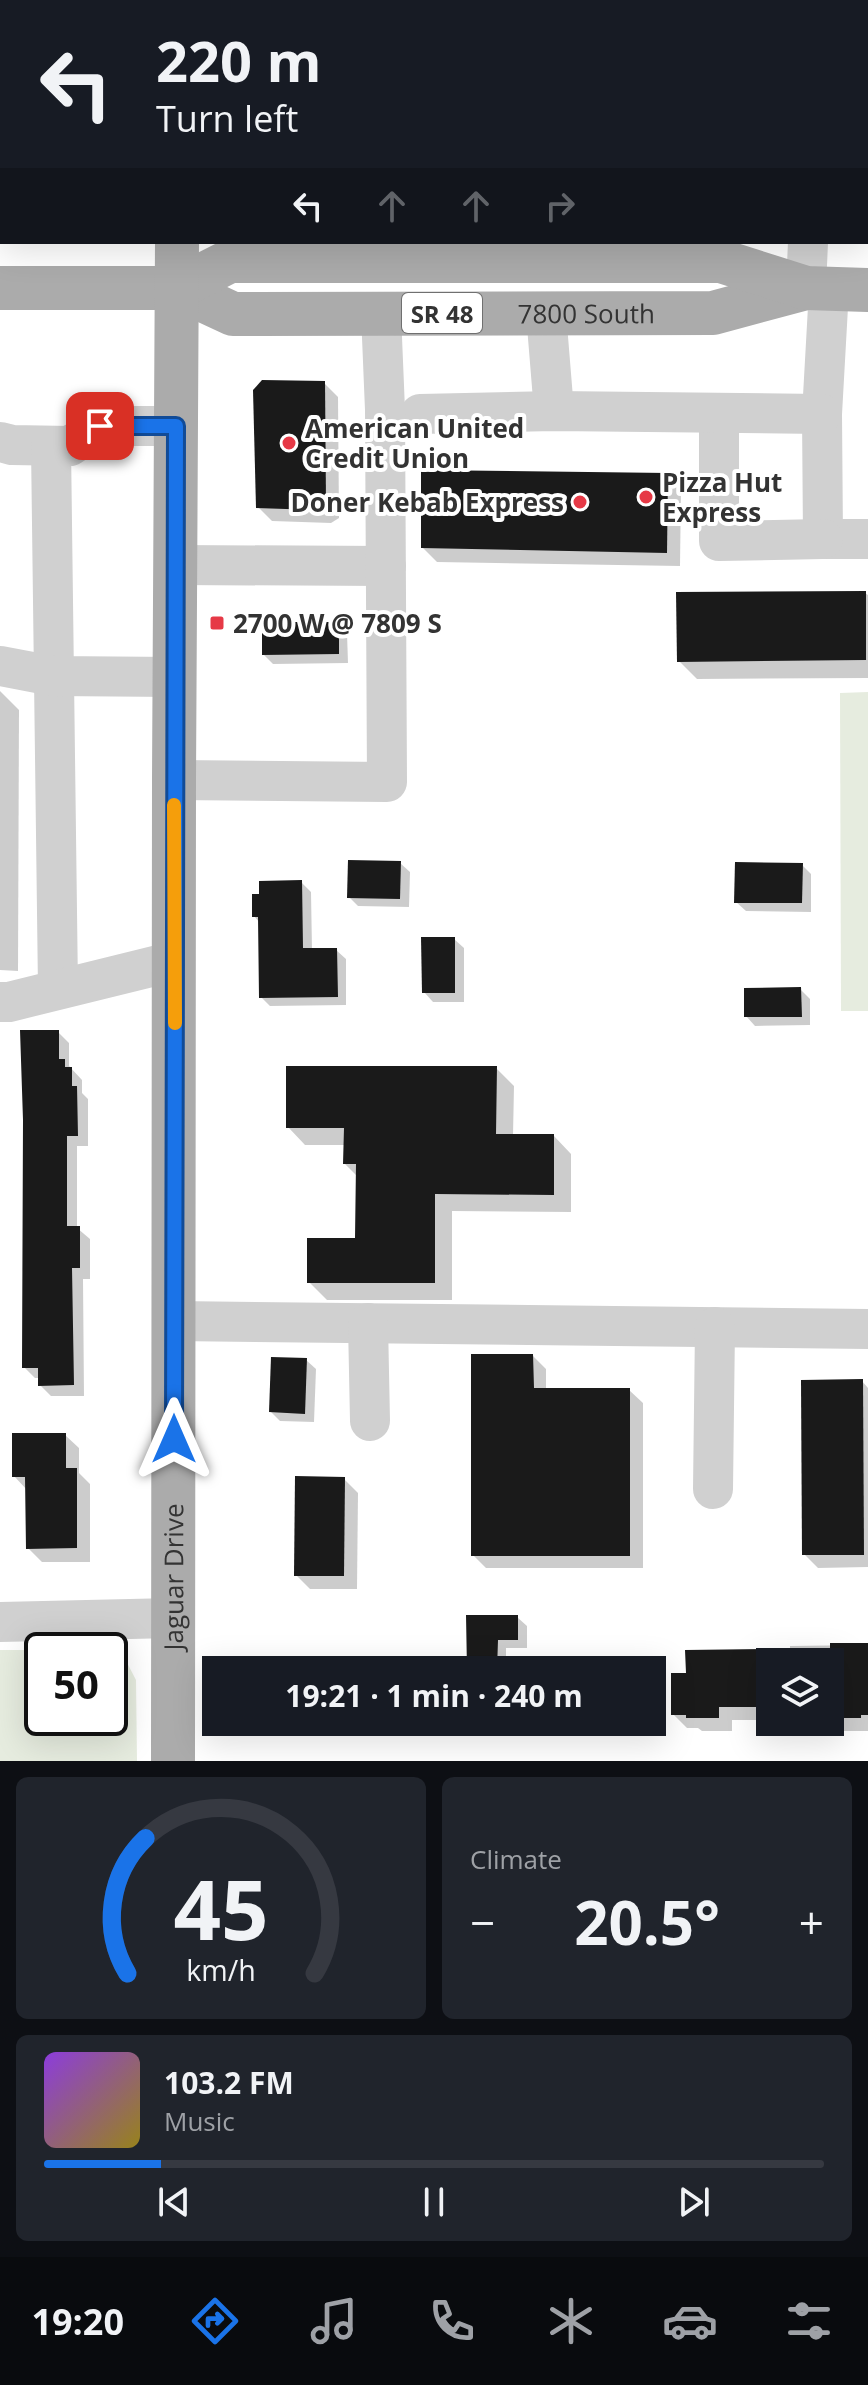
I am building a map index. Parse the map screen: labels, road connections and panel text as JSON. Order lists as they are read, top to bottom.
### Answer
{
  "streets": {
    "main road": ["SR 48", "7800 South", "Jaguar Drive"]
  },
  "crossings": [
    ["7800 South", "Jaguar Drive"]
  ],
  "places": {
    "other": ["American United Credit Union", "Pizza Hut Express", "Doner Kebab Express"],
    "transit": ["2700 W @ 7809 S"]
  },
  "page": {
    "turn": ["220 m", "Turn left"],
    "limit": "50",
    "trip": "19:21 · 1 min · 240 m",
    "tile": "Climate",
    "heat": ["−", "20.5°", "+"],
    "song": ["103.2 FM", "Music"],
    "tabs": "19:20",
    "gauge": ["45", "km/h"]
  }
}
